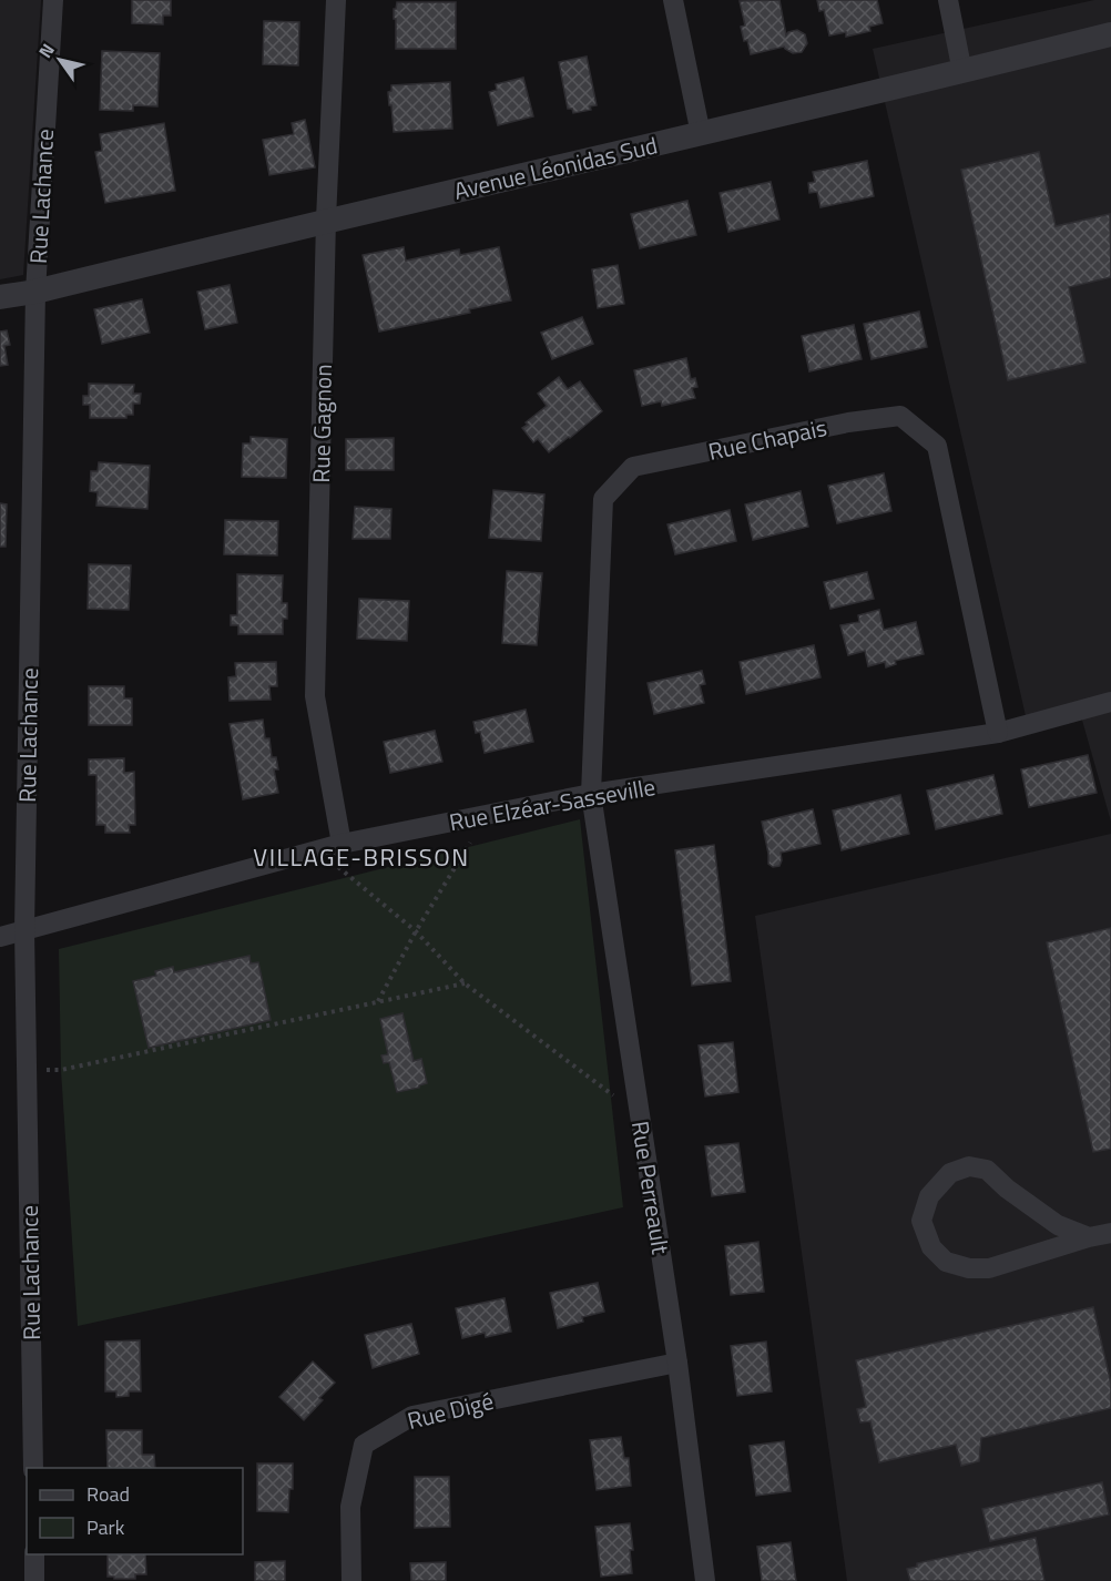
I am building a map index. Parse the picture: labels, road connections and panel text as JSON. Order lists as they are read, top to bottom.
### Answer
{
  "streets": {
    "street": [
      "Avenue Léonidas Sud",
      "Rue Lachance",
      "Rue Gagnon",
      "Rue Chapais",
      "Rue Elzéar-Sasseville",
      "Rue Perreault",
      "Rue Digé"
    ]
  },
  "crossings": [
    ["Avenue Léonidas Sud", "Rue Lachance"],
    ["Avenue Léonidas Sud", "Rue Gagnon"],
    ["Rue Lachance", "Rue Elzéar-Sasseville"],
    ["Rue Gagnon", "Rue Elzéar-Sasseville"],
    ["Rue Chapais", "Rue Elzéar-Sasseville"],
    ["Rue Chapais", "Rue Perreault"],
    ["Rue Elzéar-Sasseville", "Rue Perreault"],
    ["Rue Perreault", "Rue Digé"]
  ],
  "districts": ["VILLAGE-BRISSON"],
  "legend": ["Road", "Park"],
  "north": "top left"
}
